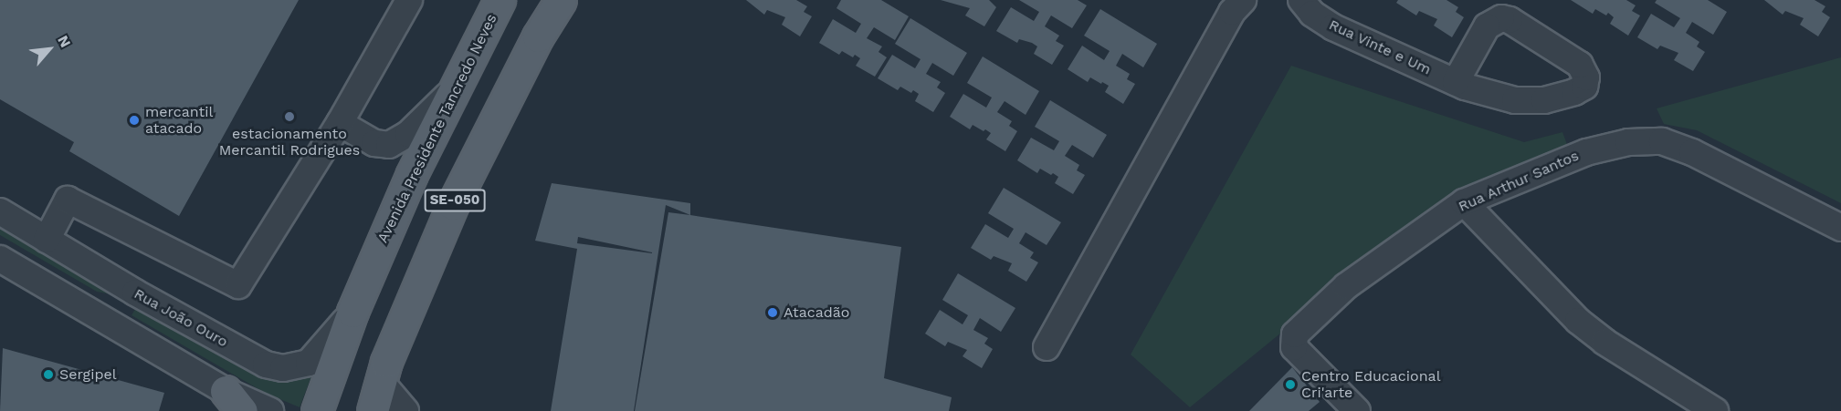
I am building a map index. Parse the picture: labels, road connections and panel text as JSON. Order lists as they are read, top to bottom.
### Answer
{
  "streets": {
    "main road": ["Avenida Presidente Tancredo Neves", "SE-050"],
    "street": ["Rua Vinte e Um", "Rua Arthur Santos", "Rua João Ouro"]
  },
  "crossings": [
    ["Avenida Presidente Tancredo Neves", "Rua João Ouro"]
  ],
  "places": [
    "estacionamento Mercantil Rodrigues",
    "mercantil atacado",
    "Atacadão",
    "Sergipel",
    "Centro Educacional Cri'arte"
  ],
  "north": "top right"
}
